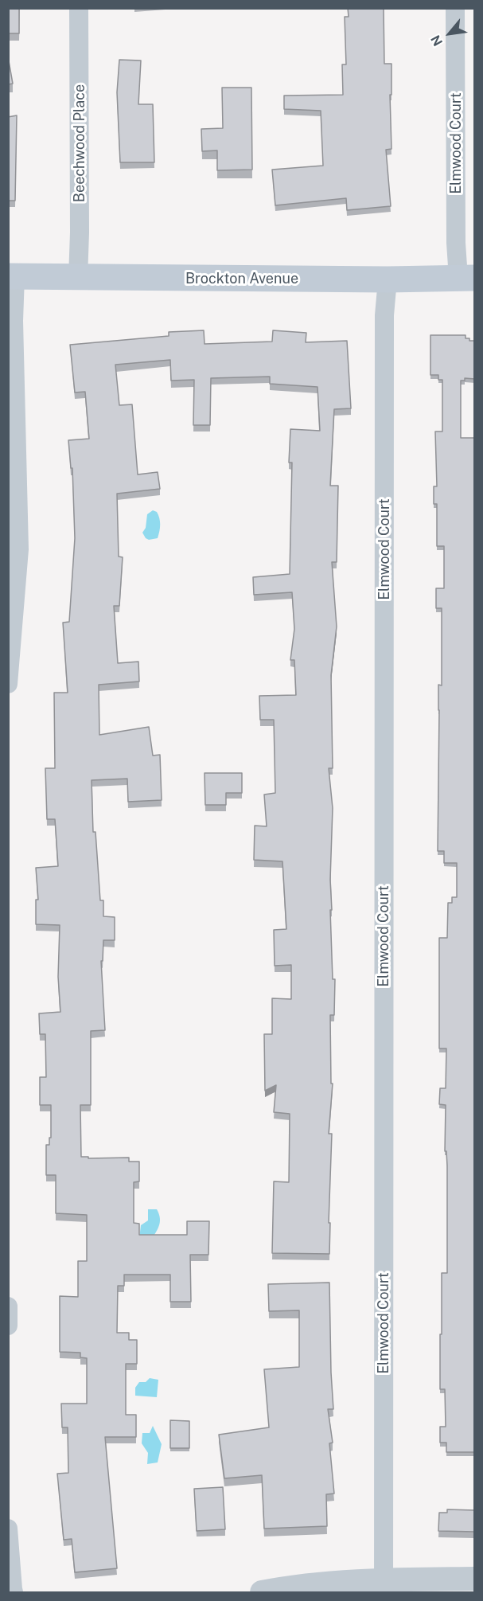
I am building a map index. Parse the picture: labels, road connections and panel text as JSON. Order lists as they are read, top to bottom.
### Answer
{
  "streets": {
    "main road": ["Brockton Avenue"],
    "street": ["Beechwood Place", "Elmwood Court"]
  },
  "crossings": [
    ["Beechwood Place", "Brockton Avenue"],
    ["Elmwood Court", "Brockton Avenue"]
  ],
  "north": "bottom left"
}
